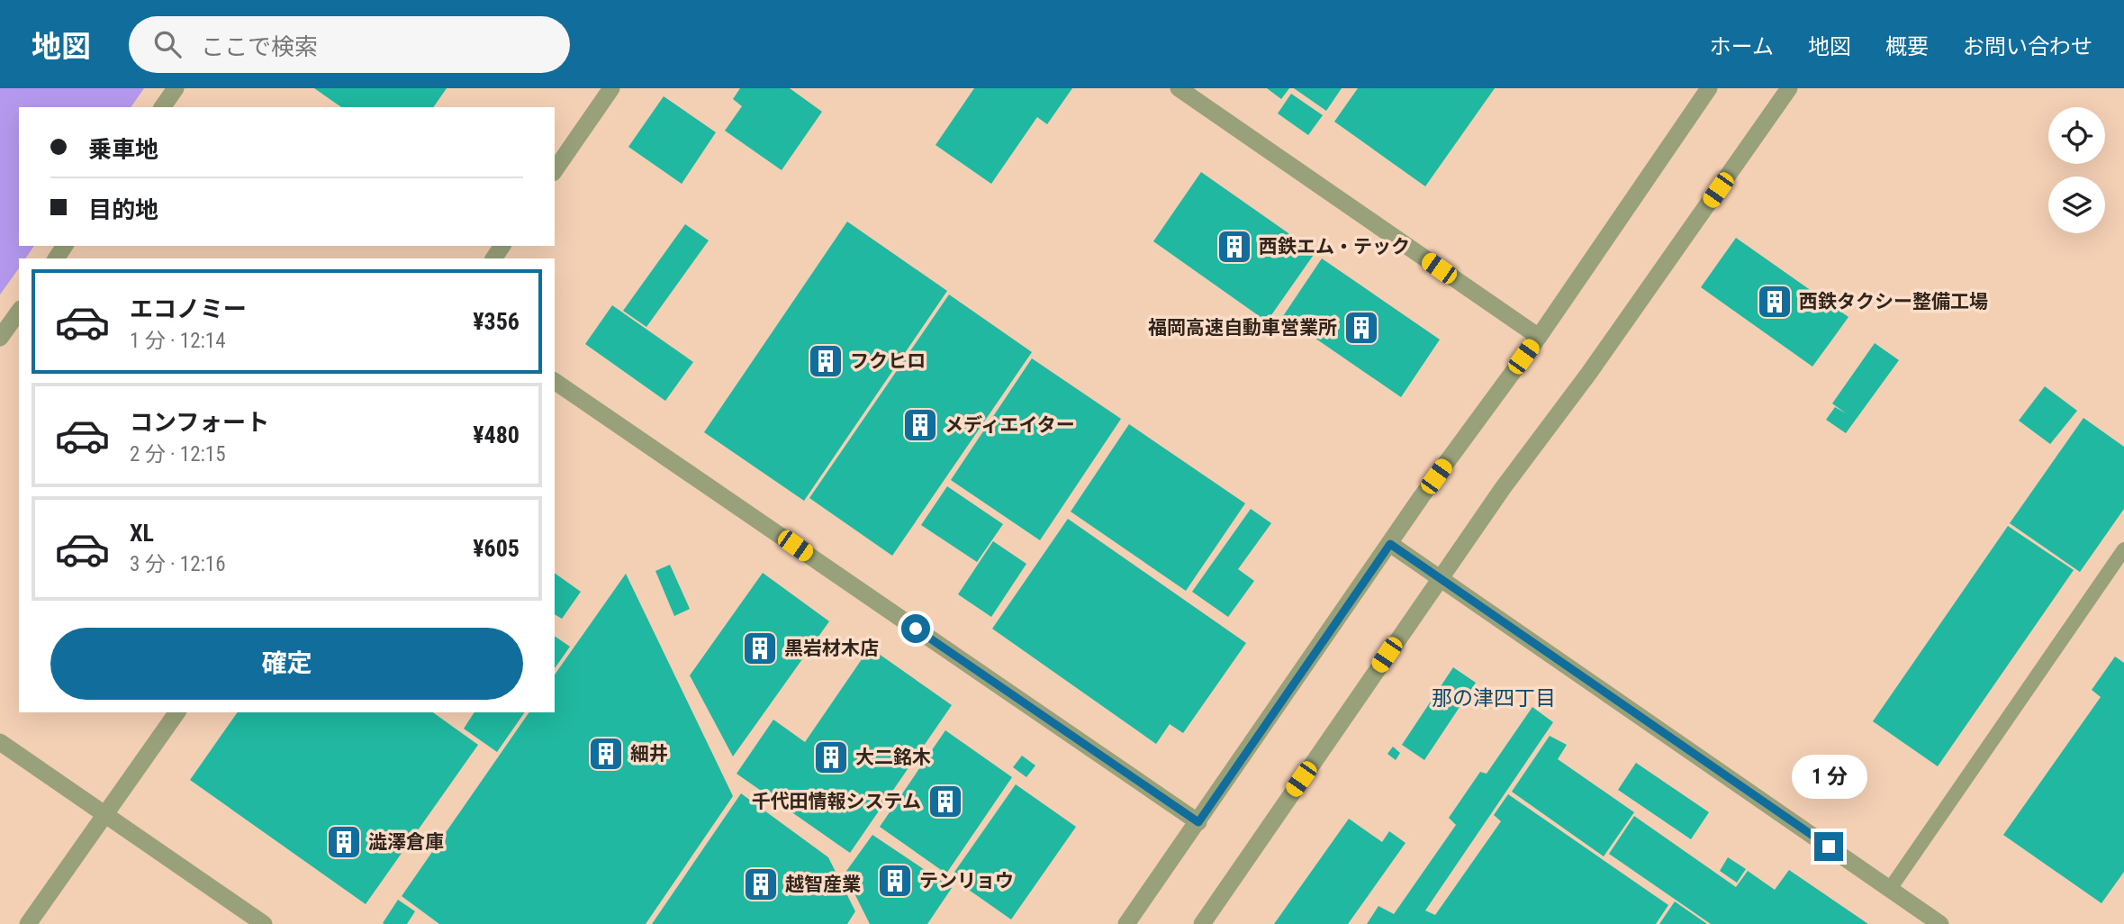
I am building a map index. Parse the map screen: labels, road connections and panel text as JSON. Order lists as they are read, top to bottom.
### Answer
{
  "districts": ["那の津四丁目"],
  "places": {
    "building": [
      "西鉄エム・テック",
      "西鉄タクシー整備工場",
      "福岡高速自動車営業所",
      "フクヒロ",
      "メディエイター",
      "黒岩材木店",
      "細井",
      "大二銘木",
      "千代田情報システム",
      "澁澤倉庫",
      "テンリョウ",
      "越智産業"
    ]
  },
  "page": {
    "header": "地図",
    "search": "ここで検索",
    "nav": [
      "ホーム",
      "地図",
      "概要",
      "お問い合わせ"
    ],
    "banner": ["乗車地", "目的地"],
    "list": [
      {
        "name": "エコノミー",
        "note": "1 分 · 12:14",
        "value": "¥356"
      },
      {
        "name": "コンフォート",
        "note": "2 分 · 12:15",
        "value": "¥480"
      },
      {
        "name": "XL",
        "note": "3 分 · 12:16",
        "value": "¥605"
      }
    ],
    "buttons": "確定",
    "bubble": "1 分"
  }
}
